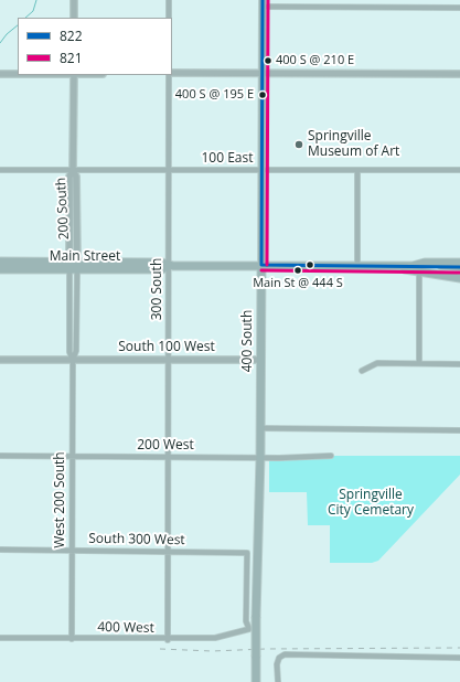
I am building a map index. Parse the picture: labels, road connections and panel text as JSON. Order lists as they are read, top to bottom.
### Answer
{
  "streets": {
    "main road": ["Main Street", "400 South"],
    "street": [
      "100 East",
      "200 South",
      "300 South",
      "South 100 West",
      "200 West",
      "West 200 South",
      "South 300 West",
      "400 West"
    ]
  },
  "crossings": [
    ["100 East", "200 South"],
    ["100 East", "300 South"],
    ["100 East", "400 South"],
    ["200 South", "Main Street"],
    ["200 South", "South 100 West"],
    ["200 South", "West 200 South"],
    ["Main Street", "300 South"],
    ["Main Street", "400 South"],
    ["300 South", "South 100 West"],
    ["300 South", "200 West"],
    ["300 South", "South 300 West"],
    ["300 South", "400 West"],
    ["400 South", "South 100 West"],
    ["400 South", "200 West"],
    ["South 100 West", "West 200 South"],
    ["200 West", "West 200 South"],
    ["West 200 South", "South 300 West"],
    ["West 200 South", "400 West"],
    ["South 300 West", "400 West"]
  ],
  "parks": ["Springville City Cemetary"],
  "places": [
    "400 S @ 210 E",
    "400 S @ 195 E",
    "Springville Museum of Art",
    "Main St @ 444 S"
  ],
  "lines": ["transit line 822", "transit line 821"],
  "legend": ["822", "821"]
}
